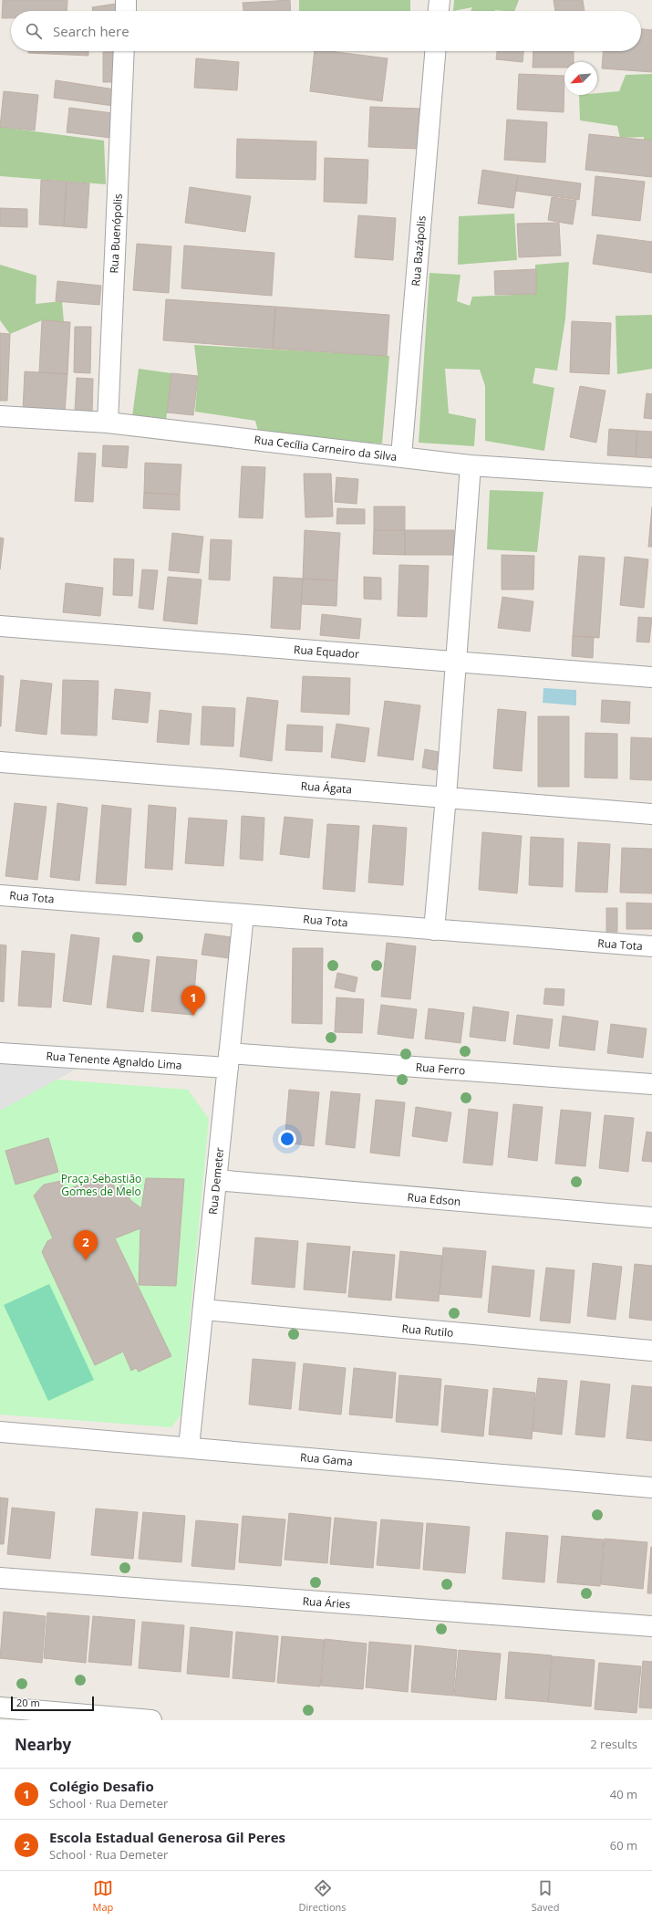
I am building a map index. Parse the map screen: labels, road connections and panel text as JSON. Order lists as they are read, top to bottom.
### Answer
{
  "streets": {
    "street": [
      "Rua Buenópolis",
      "Rua Bazápolis",
      "Rua Cecília Carneiro da Silva",
      "Rua Equador",
      "Rua Ágata",
      "Rua Tota",
      "Rua Tenente Agnaldo Lima",
      "Rua Ferro",
      "Rua Demeter",
      "Rua Edson",
      "Rua Rutilo",
      "Rua Gama",
      "Rua Áries"
    ]
  },
  "crossings": [
    ["Rua Buenópolis", "Rua Cecília Carneiro da Silva"],
    ["Rua Bazápolis", "Rua Cecília Carneiro da Silva"],
    ["Rua Tota", "Rua Demeter"],
    ["Rua Tenente Agnaldo Lima", "Rua Ferro"],
    ["Rua Tenente Agnaldo Lima", "Rua Demeter"],
    ["Rua Ferro", "Rua Demeter"],
    ["Rua Demeter", "Rua Edson"],
    ["Rua Demeter", "Rua Rutilo"],
    ["Rua Demeter", "Rua Gama"]
  ],
  "parks": ["Praça Sebastião Gomes de Melo"],
  "scale_bar": "20 m",
  "north": "bottom left",
  "page": {
    "search": "Search here",
    "pins": ["1", "2"],
    "scale": "20 m",
    "heading": ["Nearby", "2 results"],
    "list": [
      {
        "mark": "1",
        "name": "Colégio Desafio",
        "note": "School · Rua Demeter",
        "value": "40 m"
      },
      {
        "mark": "2",
        "name": "Escola Estadual Generosa Gil Peres",
        "note": "School · Rua Demeter",
        "value": "60 m"
      }
    ],
    "nav": ["Map", "Directions", "Saved"]
  }
}
